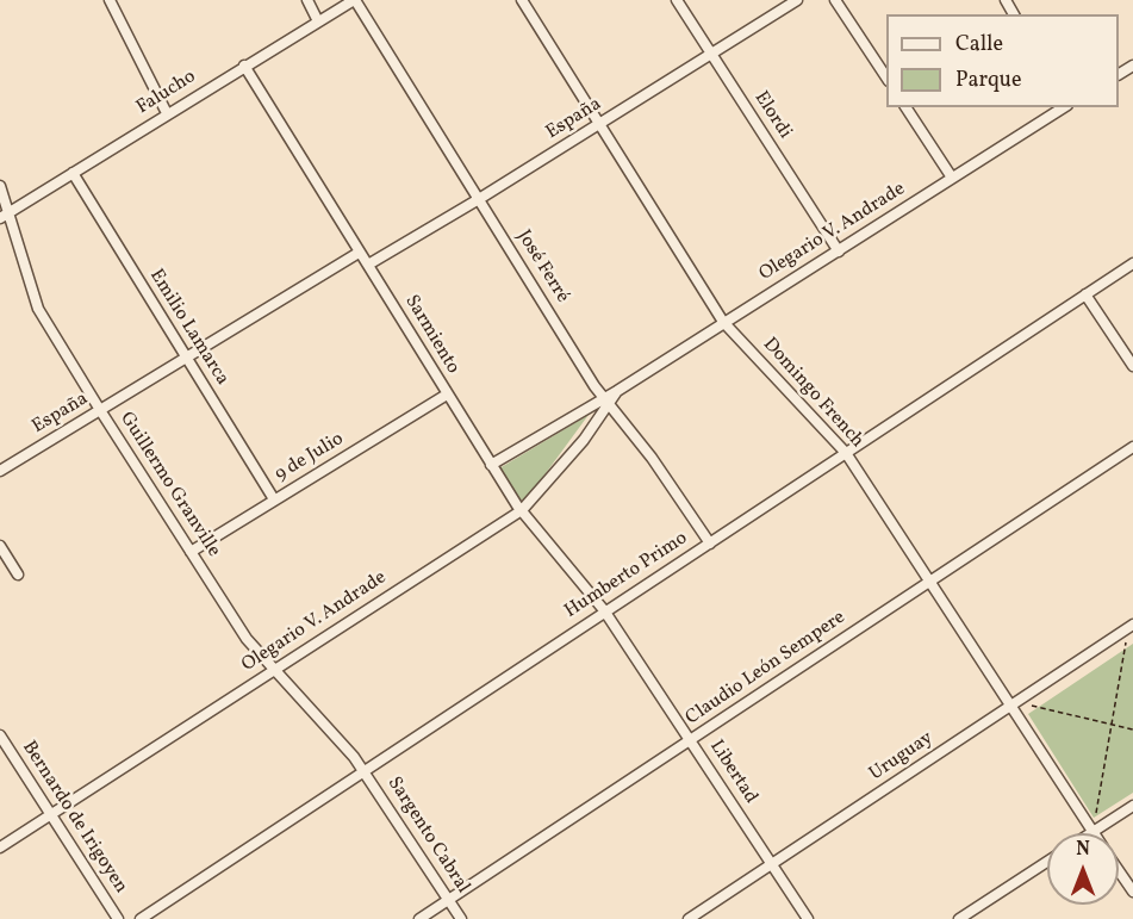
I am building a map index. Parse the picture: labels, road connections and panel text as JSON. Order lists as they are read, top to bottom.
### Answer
{
  "streets": {
    "street": [
      "Falucho",
      "Elordi",
      "España",
      "Olegario V. Andrade",
      "José Ferré",
      "Emilio Lamarca",
      "Sarmiento",
      "Domingo French",
      "9 de Julio",
      "Guillermo Granville",
      "Humberto Primo",
      "Claudio León Sempere",
      "Uruguay",
      "Libertad",
      "Bernardo de Irigoyen",
      "Sargento Cabral"
    ]
  },
  "crossings": [
    ["Falucho", "José Ferré"],
    ["Falucho", "Emilio Lamarca"],
    ["Falucho", "Sarmiento"],
    ["Falucho", "Guillermo Granville"],
    ["Elordi", "España"],
    ["Elordi", "Olegario V. Andrade"],
    ["España", "José Ferré"],
    ["España", "Emilio Lamarca"],
    ["España", "Sarmiento"],
    ["España", "Domingo French"],
    ["España", "Guillermo Granville"],
    ["Olegario V. Andrade", "José Ferré"],
    ["Olegario V. Andrade", "Sarmiento"],
    ["Olegario V. Andrade", "Domingo French"],
    ["Olegario V. Andrade", "Guillermo Granville"],
    ["Olegario V. Andrade", "Bernardo de Irigoyen"],
    ["José Ferré", "Humberto Primo"],
    ["Emilio Lamarca", "9 de Julio"],
    ["Sarmiento", "9 de Julio"],
    ["Sarmiento", "Humberto Primo"],
    ["Sarmiento", "Libertad"],
    ["Domingo French", "Humberto Primo"],
    ["Domingo French", "Claudio León Sempere"],
    ["Domingo French", "Uruguay"],
    ["9 de Julio", "Guillermo Granville"],
    ["Guillermo Granville", "Humberto Primo"],
    ["Guillermo Granville", "Sargento Cabral"],
    ["Humberto Primo", "Libertad"],
    ["Humberto Primo", "Sargento Cabral"],
    ["Claudio León Sempere", "Libertad"],
    ["Claudio León Sempere", "Sargento Cabral"],
    ["Uruguay", "Libertad"]
  ],
  "legend": ["Calle", "Parque"],
  "north": "top"
}
